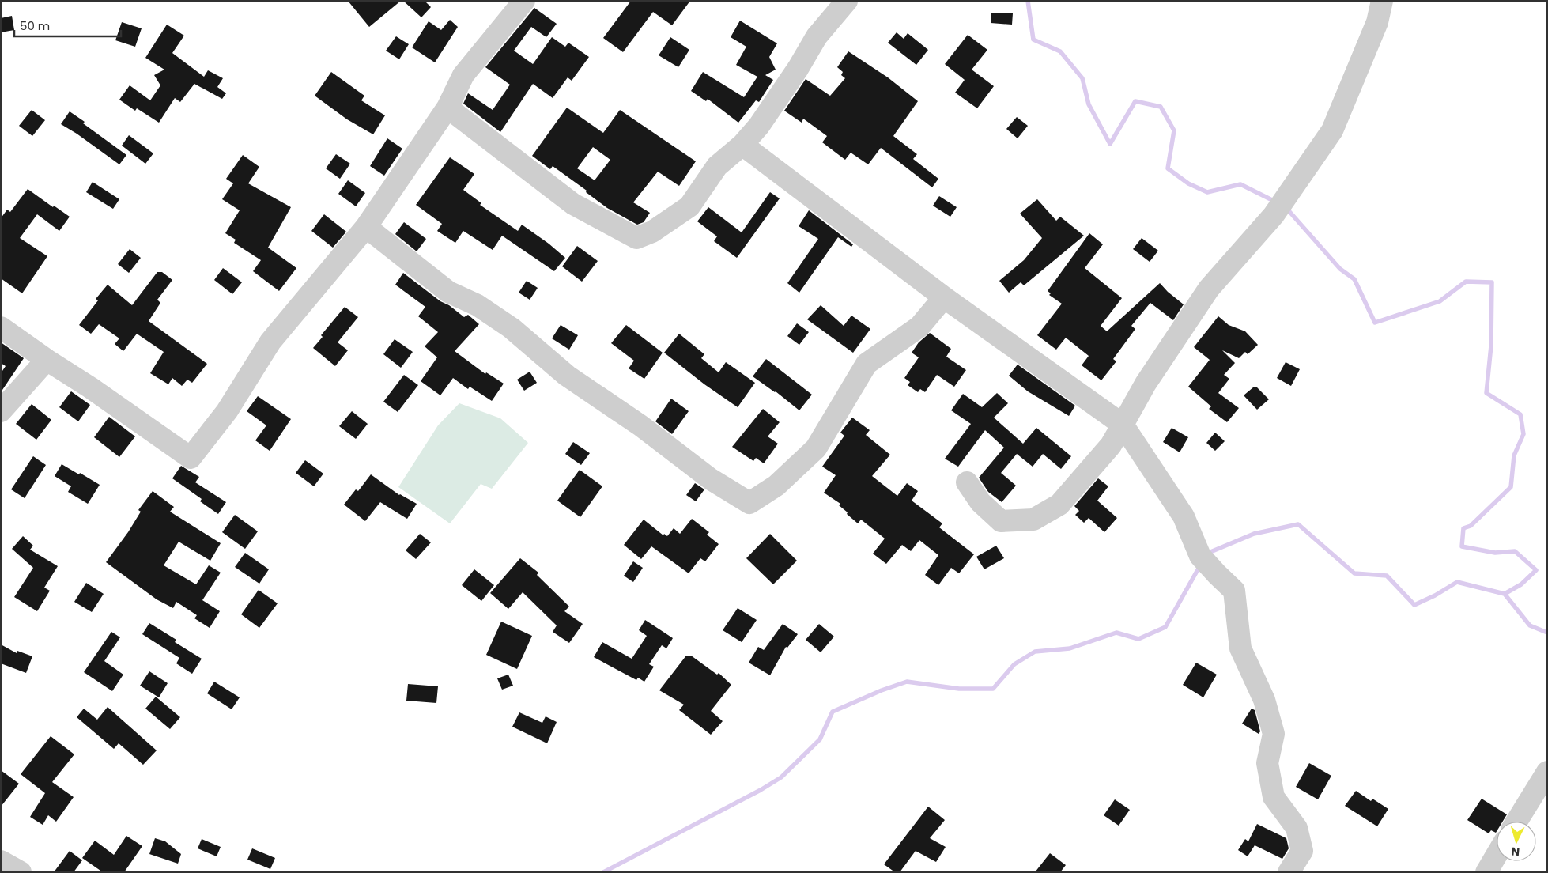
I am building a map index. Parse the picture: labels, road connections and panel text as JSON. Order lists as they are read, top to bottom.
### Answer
{
  "scale_bar": "50 m",
  "north": "bottom"
}
